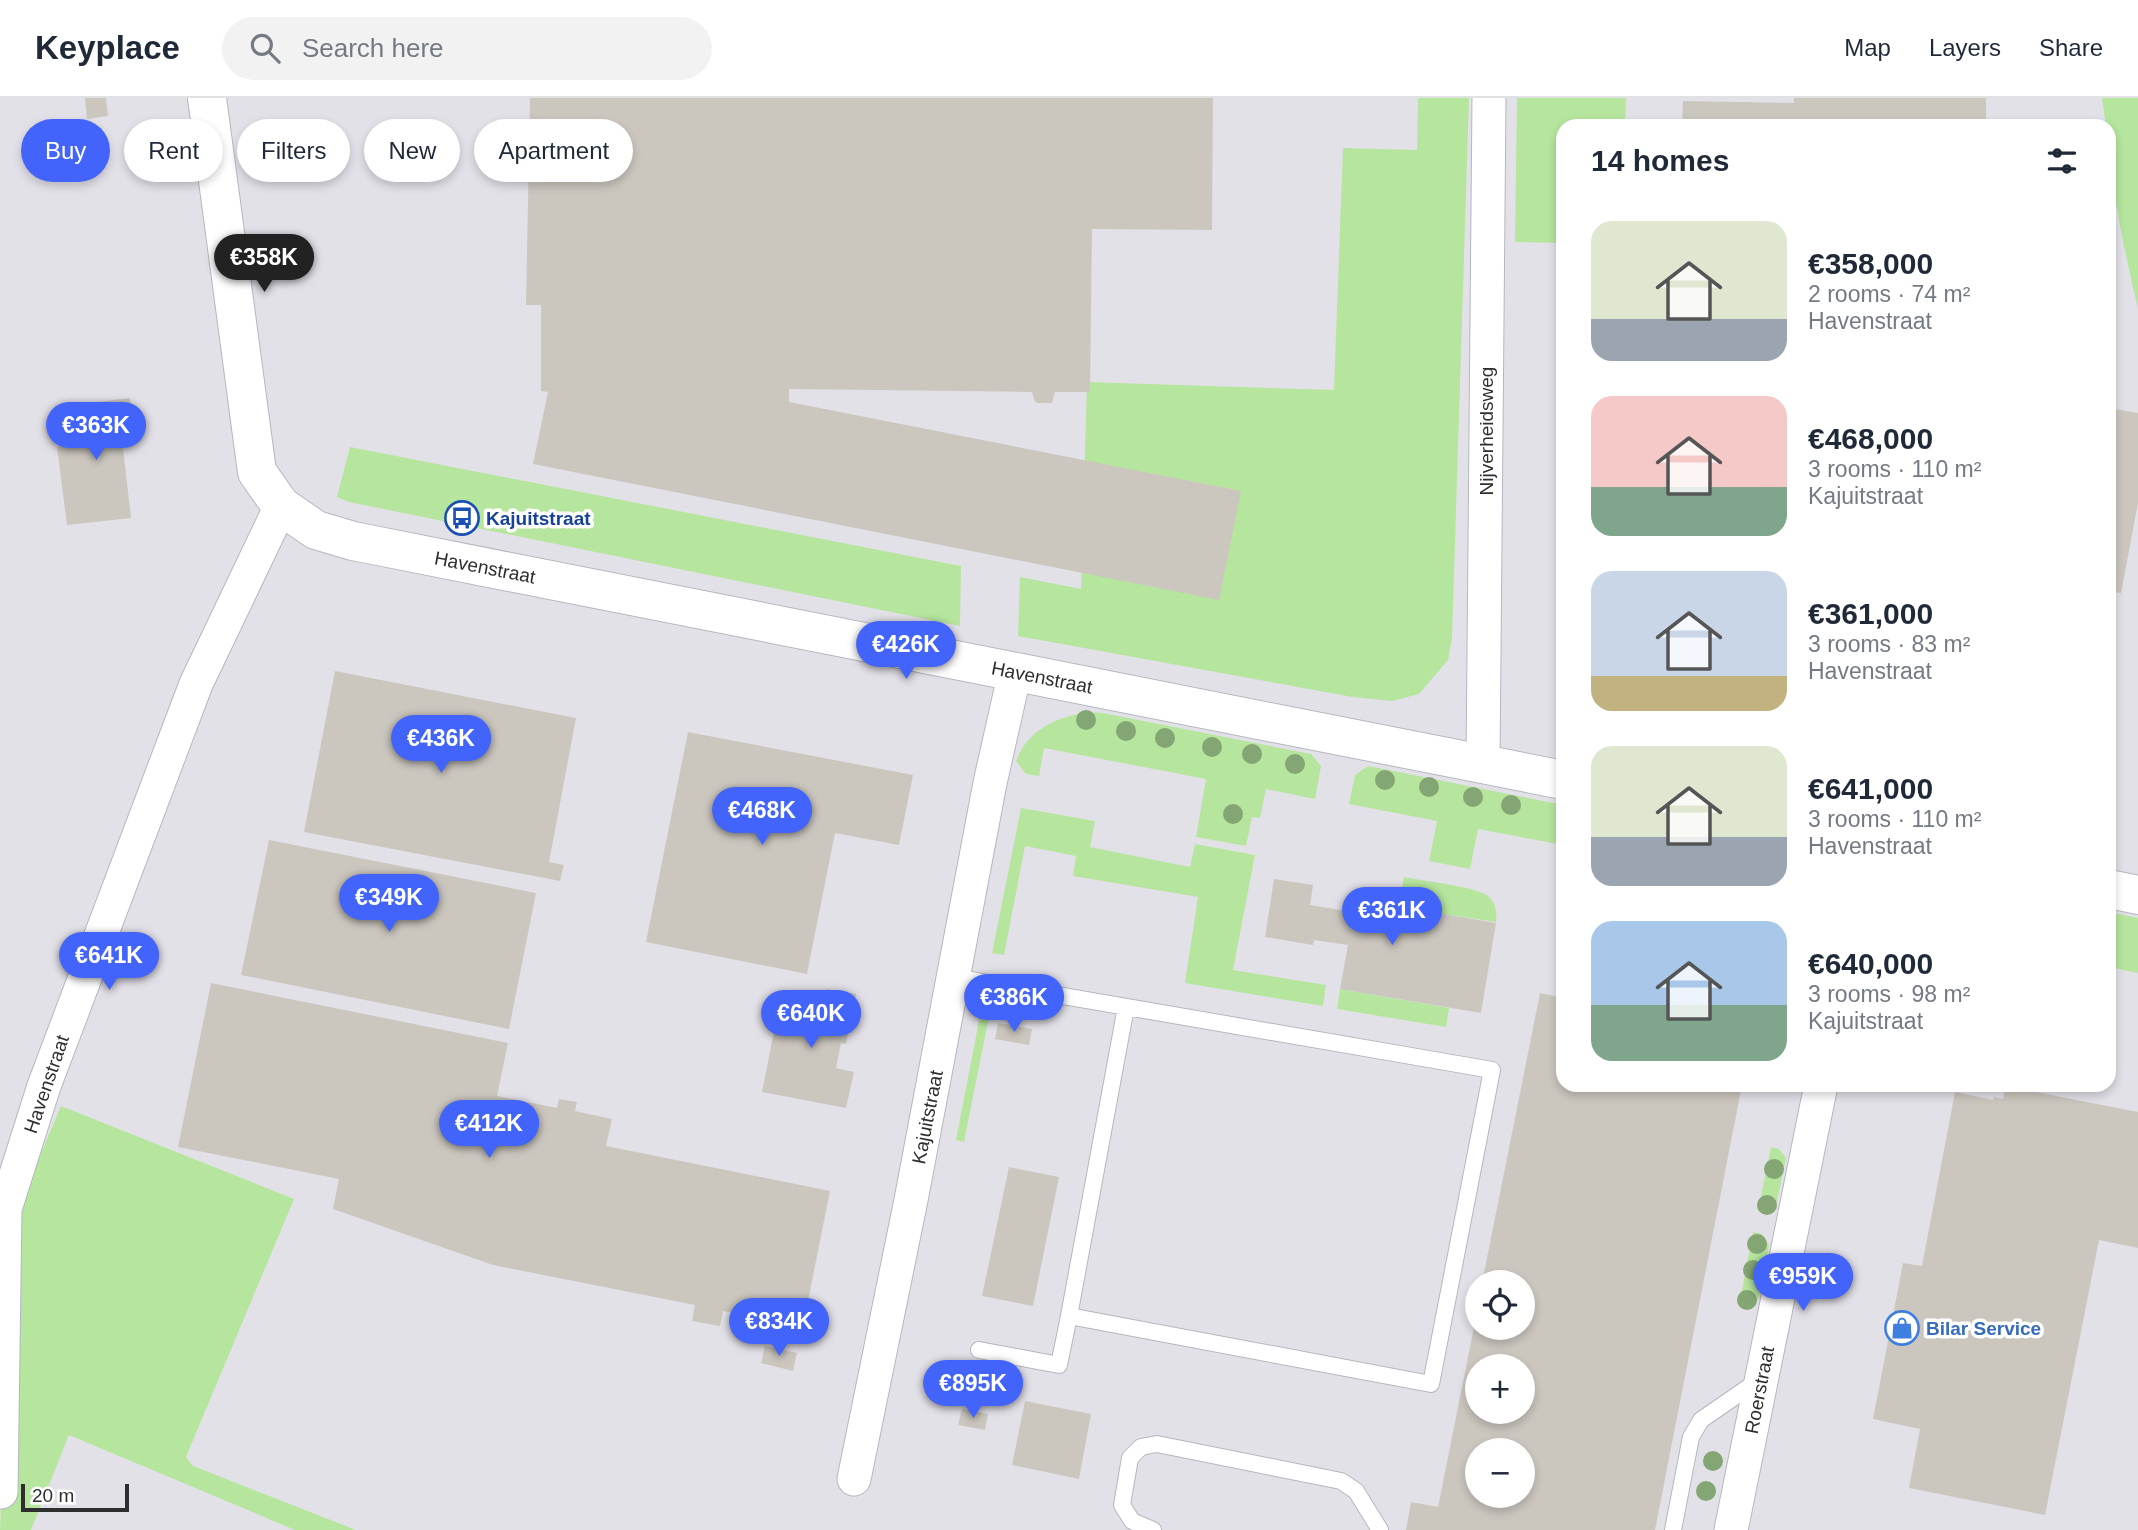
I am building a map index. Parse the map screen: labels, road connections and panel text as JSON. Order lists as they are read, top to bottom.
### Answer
{
  "streets": {
    "street": [
      "Nijverheidsweg",
      "Havenstraat",
      "Kajuitstraat",
      "Roerstraat"
    ]
  },
  "crossings": [
    ["Nijverheidsweg", "Havenstraat"],
    ["Havenstraat", "Kajuitstraat"]
  ],
  "places": {
    "bus stop": ["Kajuitstraat"],
    "shop": ["Bilar Service"]
  },
  "scale_bar": "20 m",
  "page": {
    "header": "Keyplace",
    "search": "Search here",
    "nav": ["Map", "Layers", "Share"],
    "chip": [
      "Buy",
      "Rent",
      "Filters",
      "New",
      "Apartment"
    ],
    "heading": "14 homes",
    "list": [
      {
        "name": "€358,000",
        "note": "2 rooms · 74 m² · Havenstraat"
      },
      {
        "name": "€468,000",
        "note": "3 rooms · 110 m² · Kajuitstraat"
      },
      {
        "name": "€361,000",
        "note": "3 rooms · 83 m² · Havenstraat"
      },
      {
        "name": "€641,000",
        "note": "3 rooms · 110 m² · Havenstraat"
      },
      {
        "name": "€640,000",
        "note": "3 rooms · 98 m² · Kajuitstraat"
      }
    ],
    "price": [
      "€358K",
      "€363K",
      "€426K",
      "€436K",
      "€468K",
      "€349K",
      "€361K",
      "€641K",
      "€386K",
      "€640K",
      "€412K",
      "€959K",
      "€834K",
      "€895K"
    ],
    "map_buttons": ["+", "−"],
    "scale": "20 m"
  }
}
